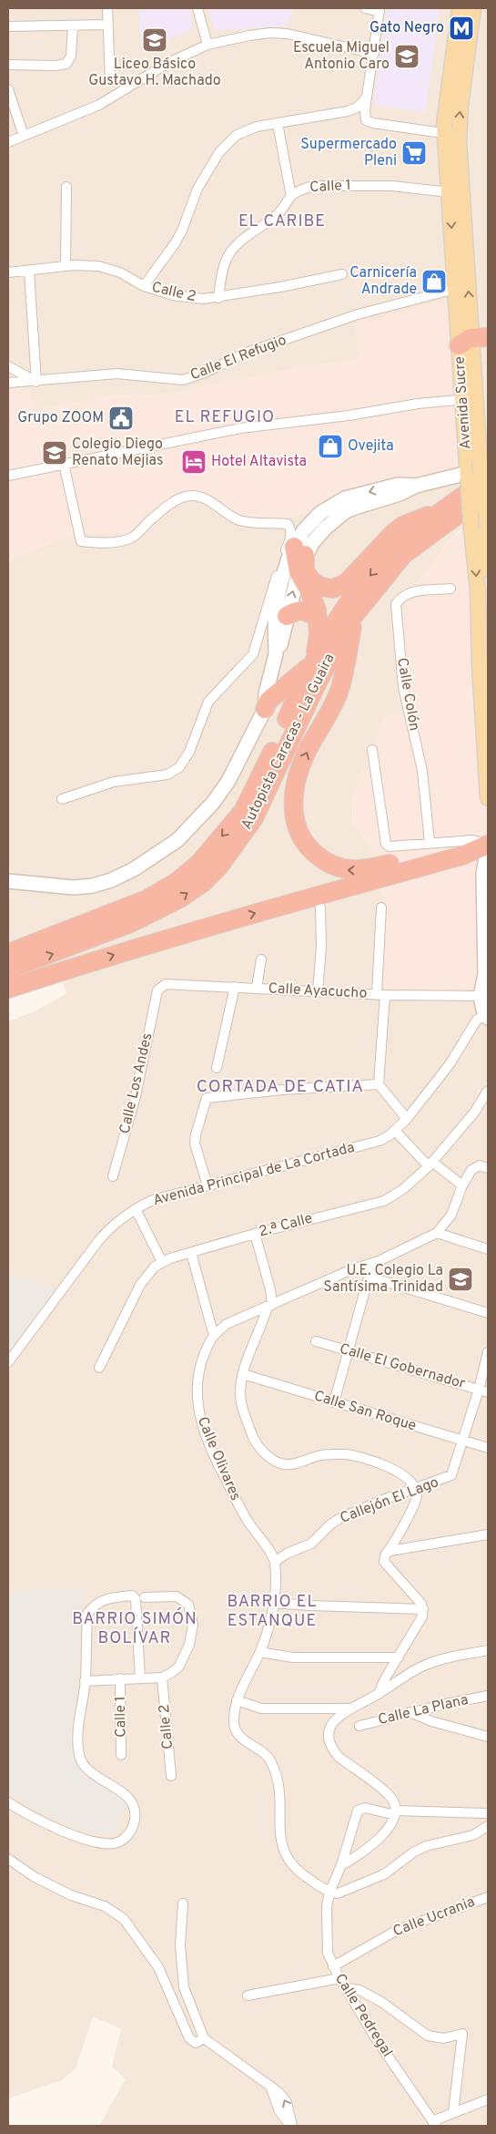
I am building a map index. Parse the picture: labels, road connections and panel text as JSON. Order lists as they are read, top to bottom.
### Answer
{
  "streets": {
    "highway": ["Autopista Caracas - La Guaira"],
    "main road": ["Avenida Sucre"],
    "street": [
      "Calle 1",
      "Calle 2",
      "Calle El Refugio",
      "Calle Colón",
      "Calle Ayacucho",
      "Calle Los Andes",
      "Avenida Principal de La Cortada",
      "2.ª Calle",
      "Calle El Gobernador",
      "Calle San Roque",
      "Calle Olivares",
      "Callejón El Lago",
      "Calle La Plana",
      "Calle Ucrania",
      "Calle Pedregal"
    ]
  },
  "crossings": [
    ["Calle 1", "Calle 2"],
    ["Calle 1", "Avenida Sucre"],
    ["Calle El Refugio", "Avenida Sucre"],
    ["Avenida Sucre", "Autopista Caracas - La Guaira"],
    ["Calle Ayacucho", "Calle Los Andes"],
    ["Calle El Gobernador", "Callejón El Lago"],
    ["Calle San Roque", "Callejón El Lago"],
    ["Calle Olivares", "Callejón El Lago"],
    ["Calle Ucrania", "Calle Pedregal"]
  ],
  "districts": [
    "EL CARIBE",
    "EL REFUGIO",
    "CORTADA DE CATIA",
    "BARRIO EL ESTANQUE",
    "BARRIO SIMÓN BOLÍVAR"
  ],
  "places": {
    "metro station": ["Gato Negro"],
    "school or university": [
      "Liceo Básico Gustavo H. Machado",
      "Escuela Miguel Antonio Caro",
      "Colegio Diego Renato Mejias",
      "U.E. Colegio La Santísima Trinidad"
    ],
    "supermarket": ["Supermercado Pleni"],
    "shop": ["Carnicería Andrade", "Ovejita"],
    "public building": ["Grupo ZOOM"],
    "hotel": ["Hotel Altavista"]
  }
}
